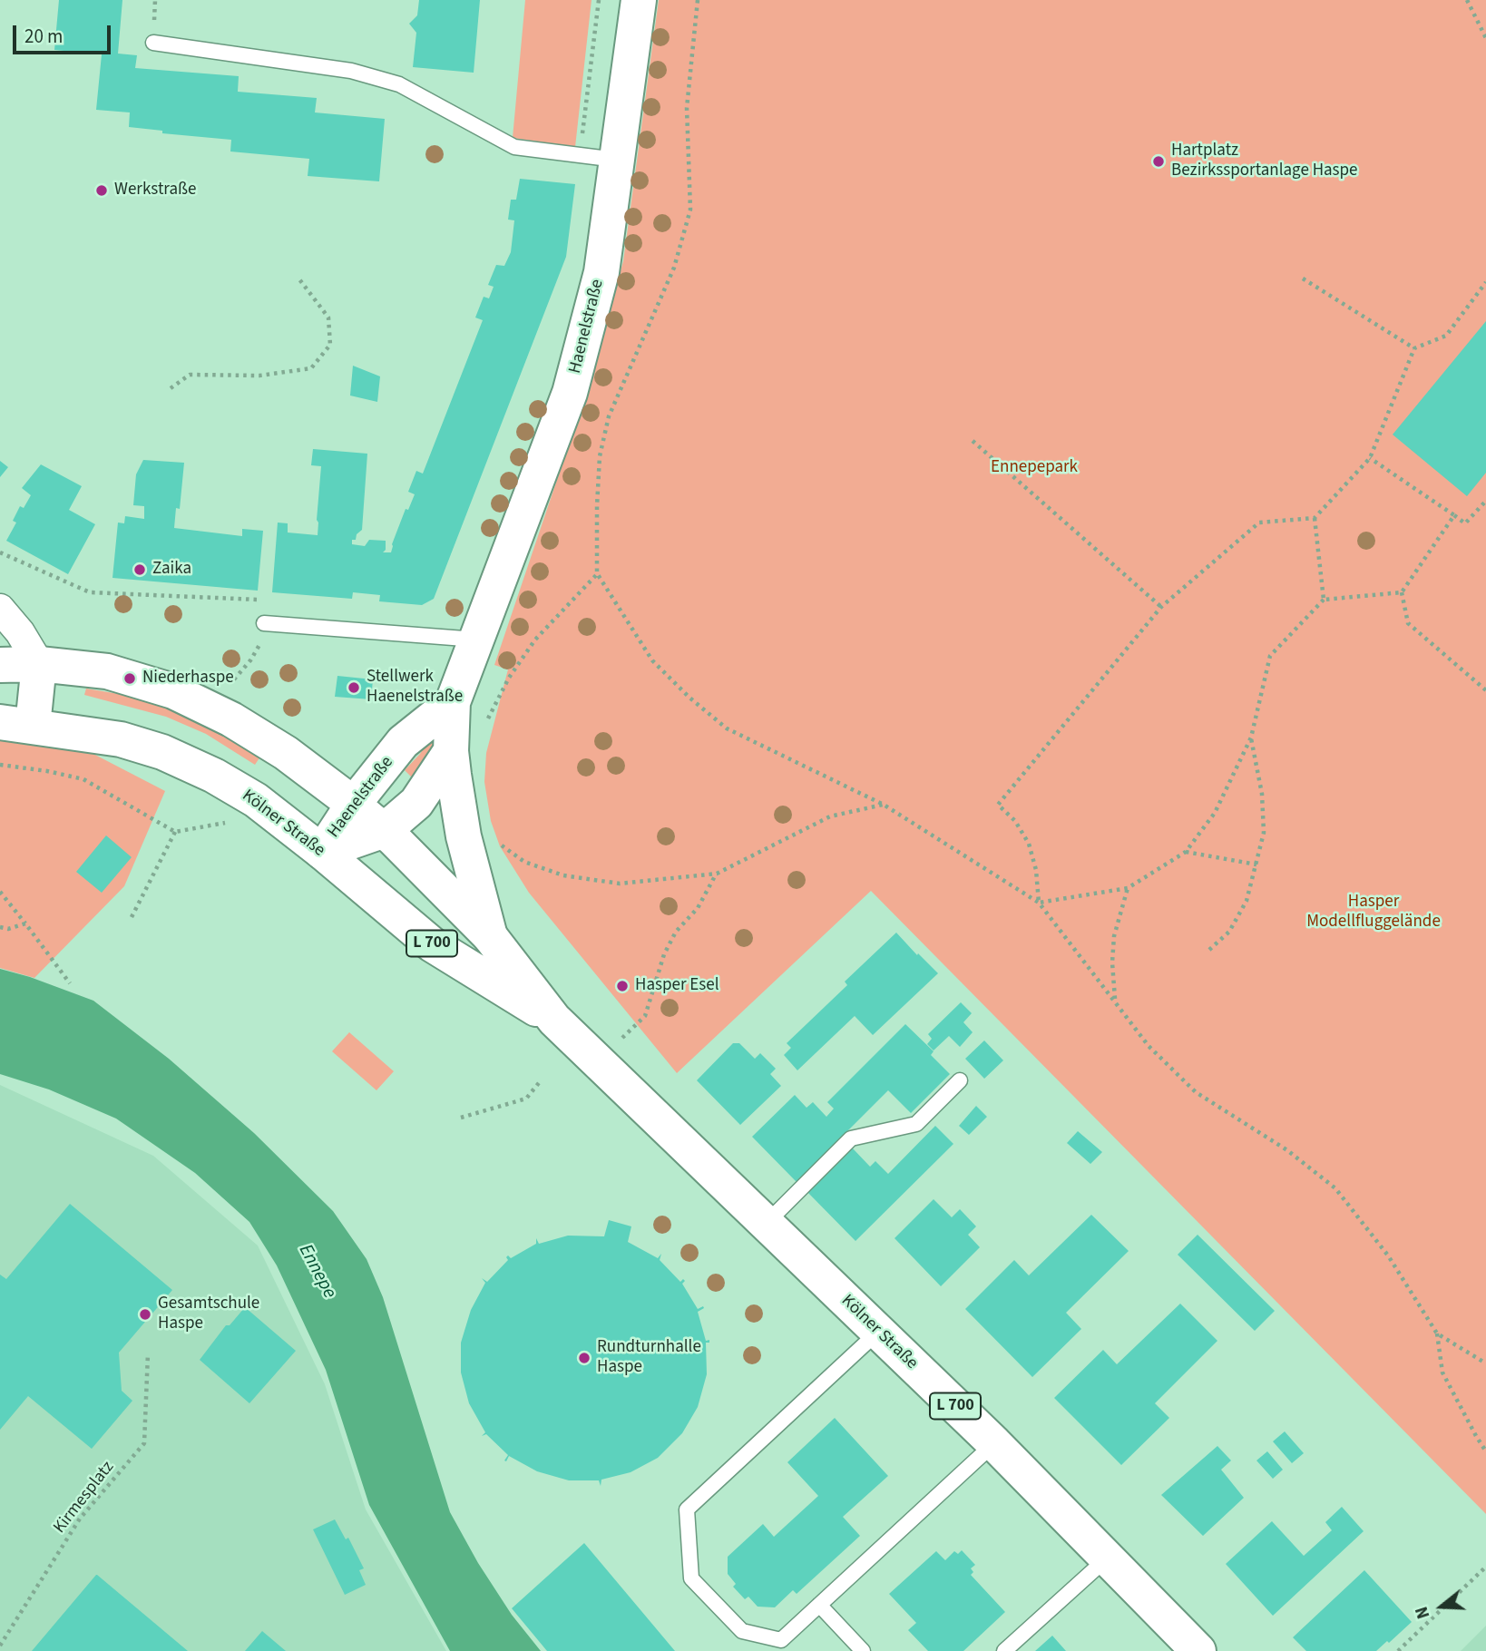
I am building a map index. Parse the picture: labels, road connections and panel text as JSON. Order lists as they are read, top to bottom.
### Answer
{
  "streets": {
    "main road": ["Haenelstraße", "Kölner Straße", "L 700"],
    "path": ["Kirmesplatz"]
  },
  "crossings": [
    ["Haenelstraße", "Kölner Straße"],
    ["Haenelstraße", "L 700"],
    ["Kölner Straße", "L 700"]
  ],
  "water": ["Ennepe"],
  "parks": ["Ennepepark", "Hasper Modellfluggelände"],
  "places": [
    "Hartplatz Bezirkssportanlage Haspe",
    "Werkstraße",
    "Zaika",
    "Niederhaspe",
    "Stellwerk Haenelstraße",
    "Hasper Esel",
    "Gesamtschule Haspe",
    "Rundturnhalle Haspe"
  ],
  "scale_bar": "20 m",
  "north": "left"
}
